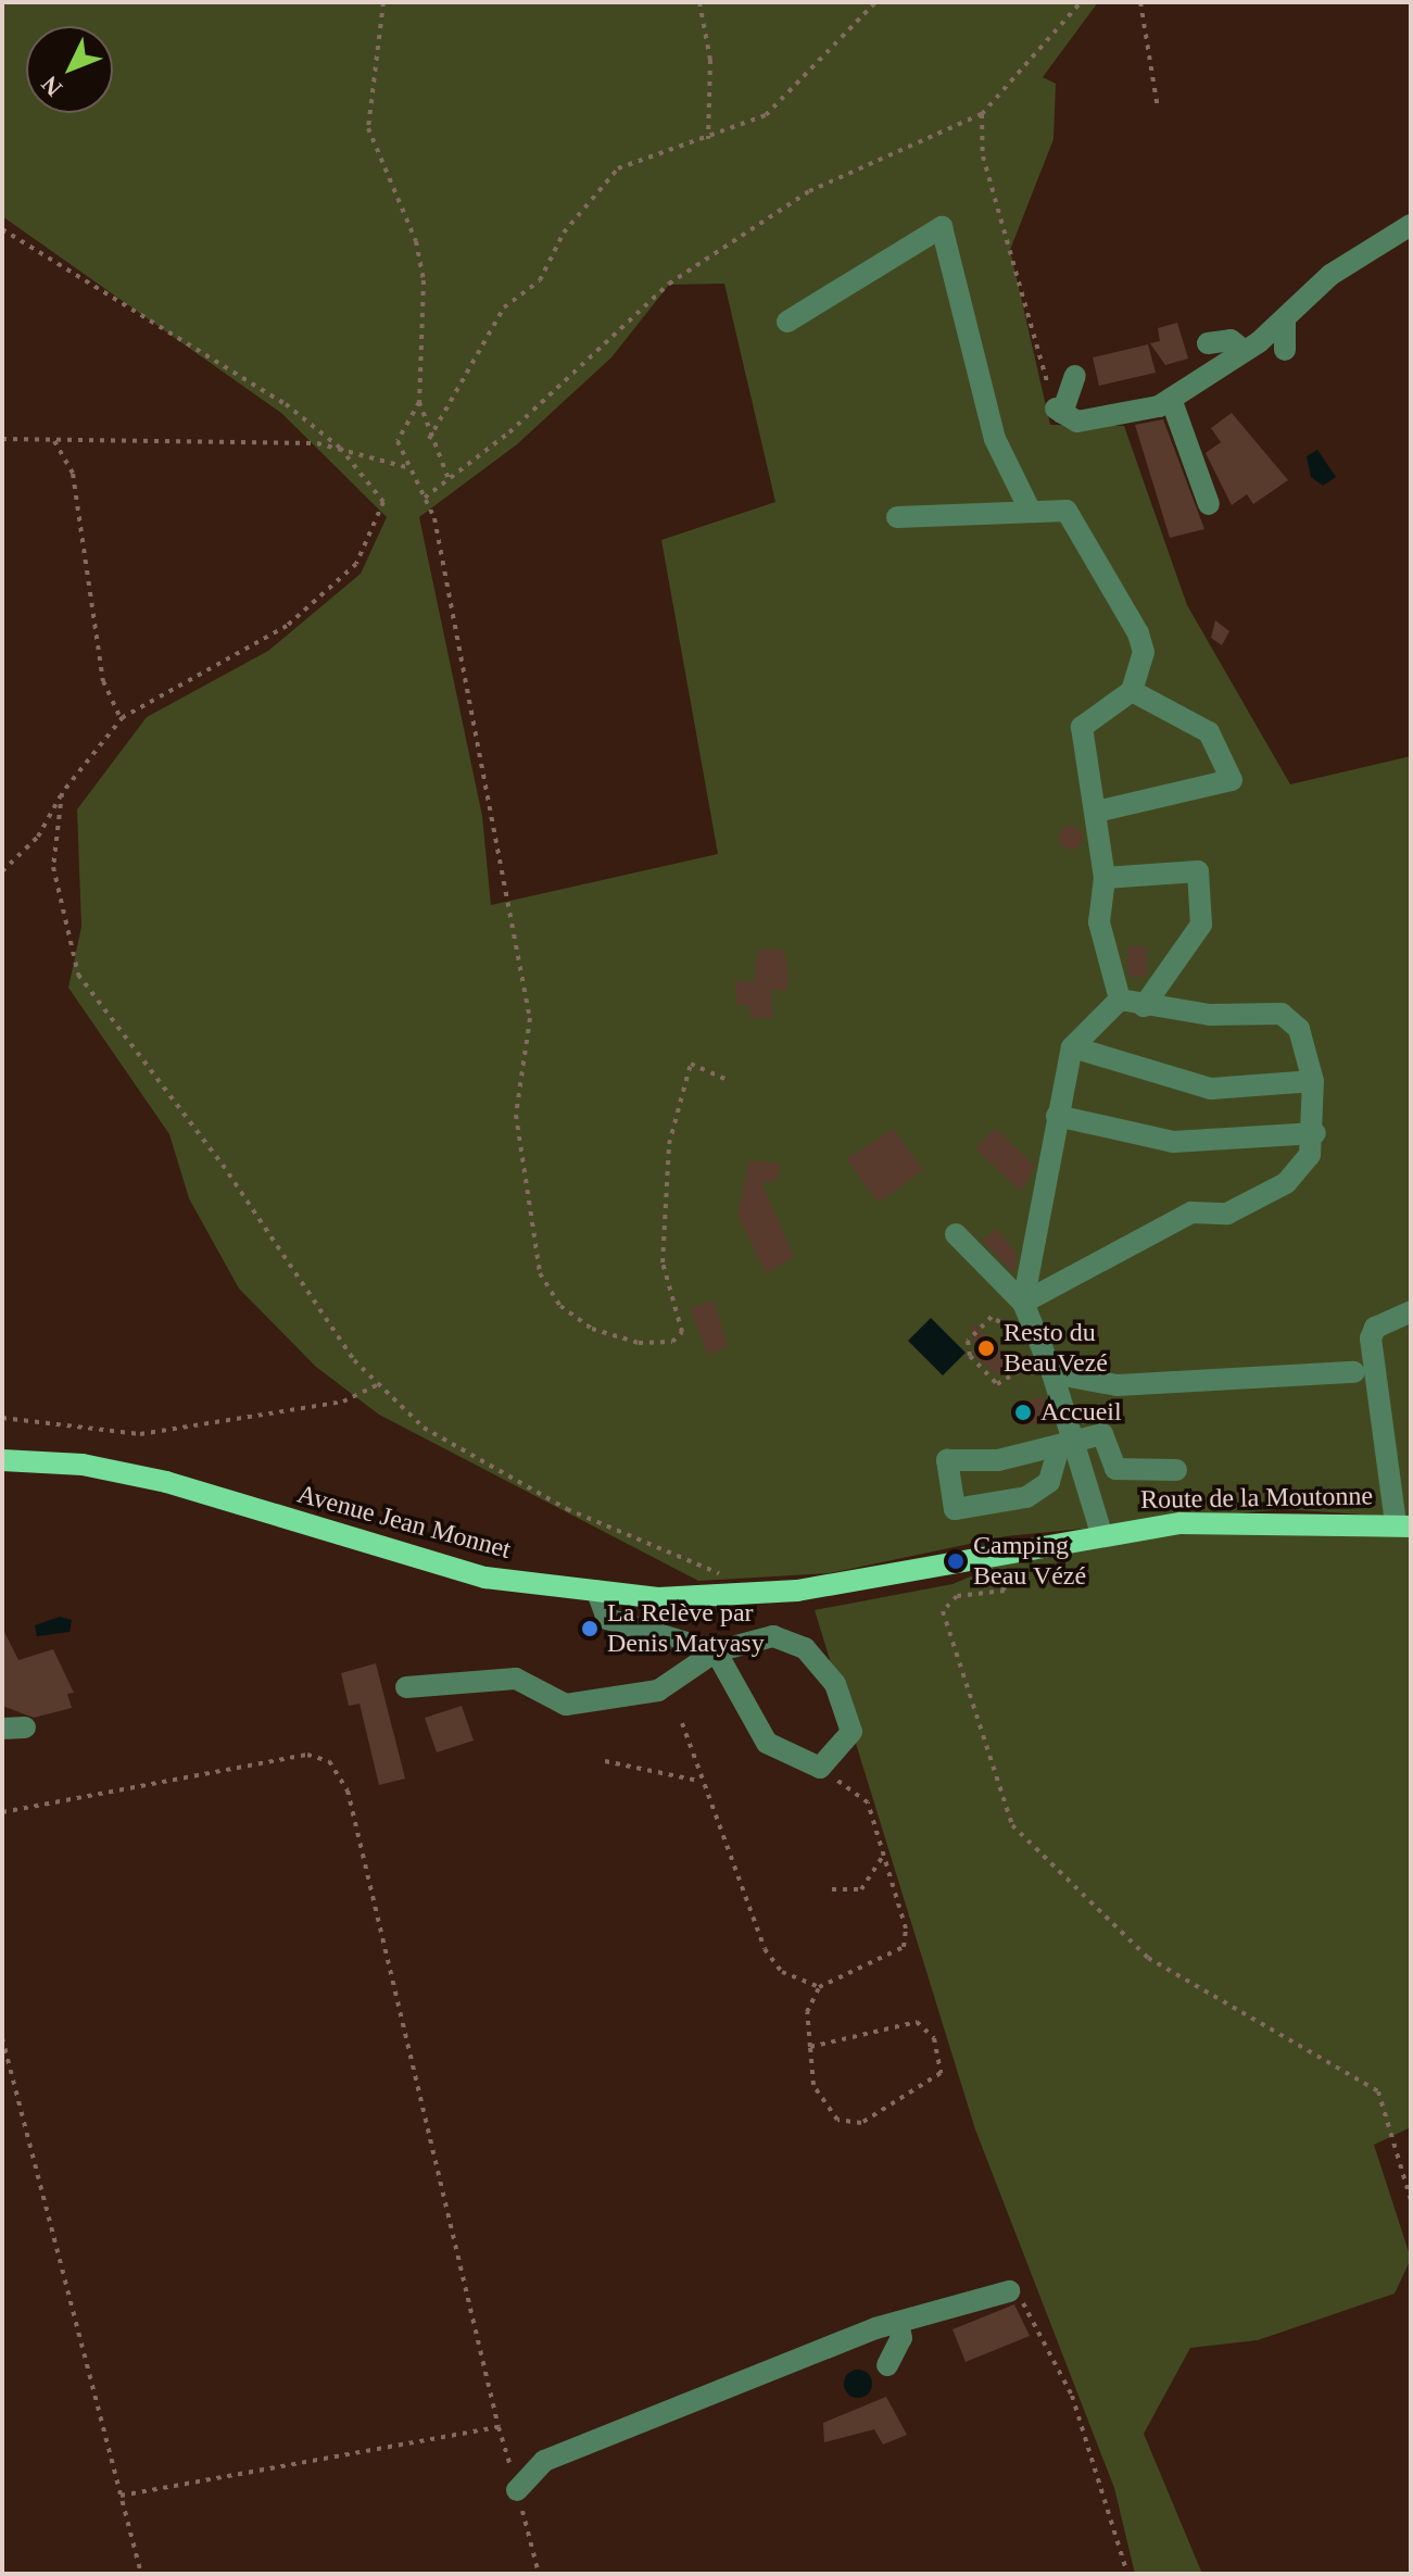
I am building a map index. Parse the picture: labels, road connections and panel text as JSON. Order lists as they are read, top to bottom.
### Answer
{
  "streets": {
    "main road": ["Route de la Moutonne", "Avenue Jean Monnet"]
  },
  "crossings": [
    ["Route de la Moutonne", "Avenue Jean Monnet"]
  ],
  "places": [
    "Resto du BeauVezé",
    "Accueil",
    "Camping Beau Vézé",
    "La Relève par Denis Matyasy"
  ],
  "north": "bottom left"
}
